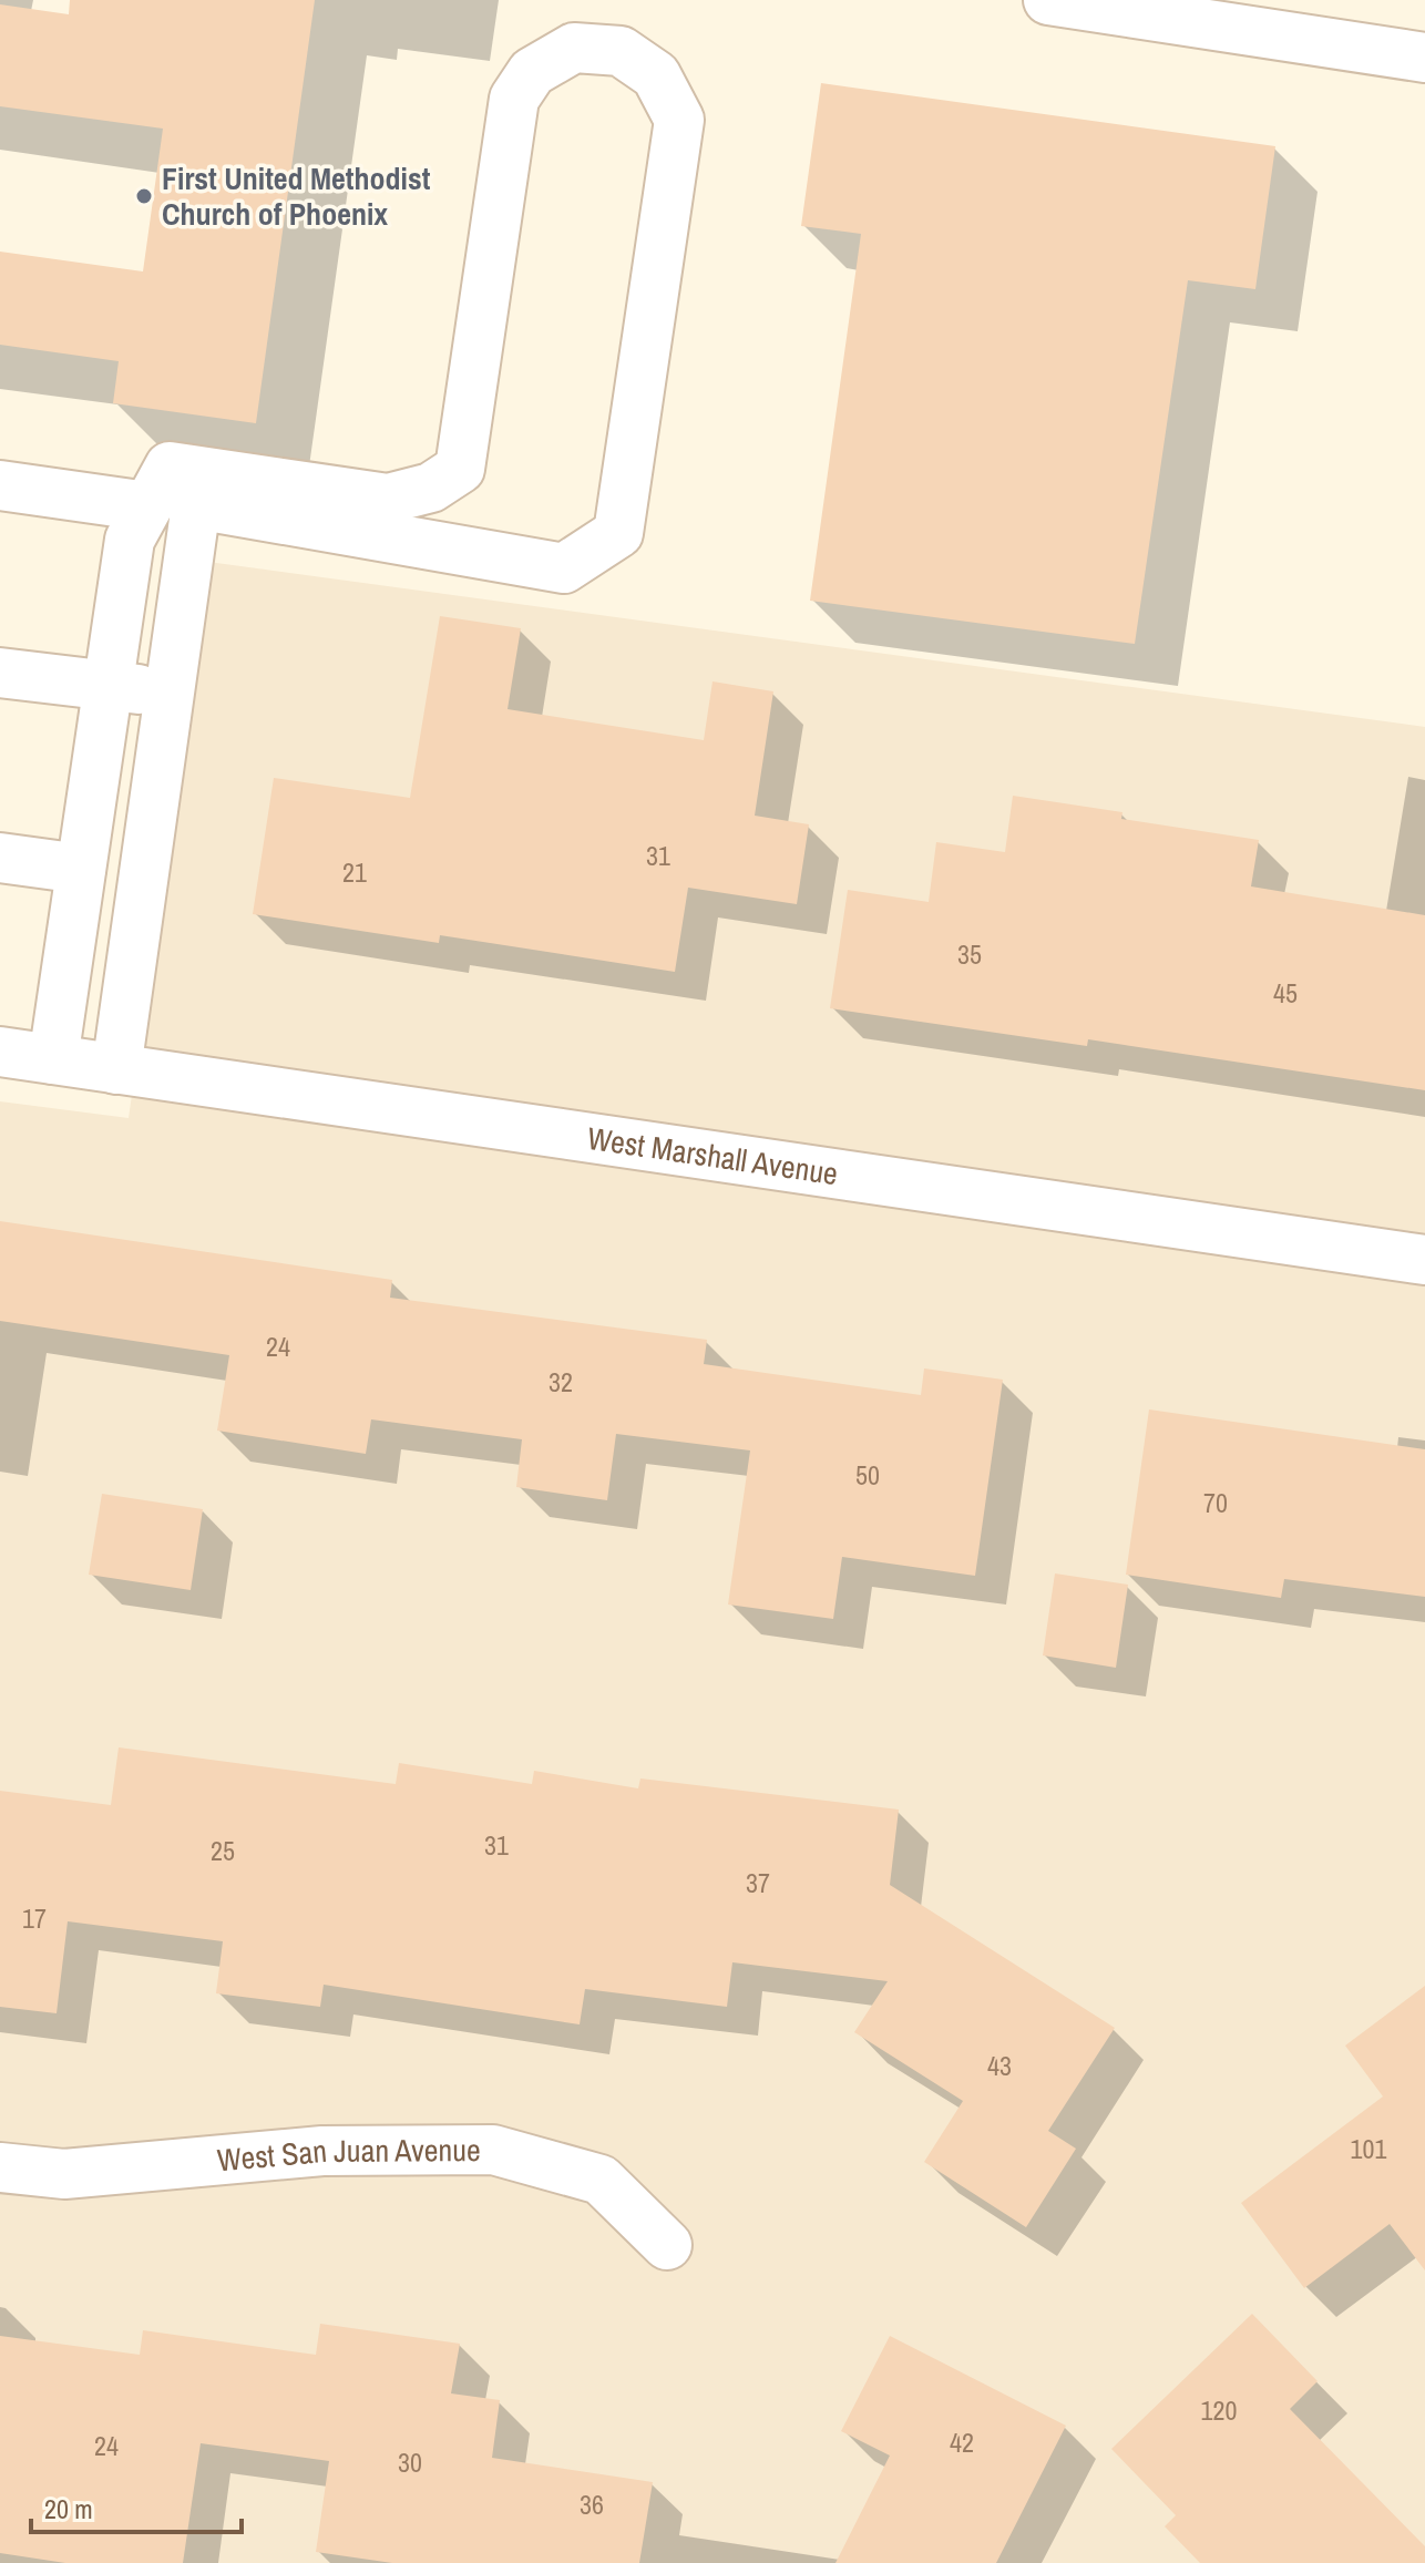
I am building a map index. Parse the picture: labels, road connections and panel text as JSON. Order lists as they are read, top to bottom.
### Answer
{
  "streets": {
    "street": ["West Marshall Avenue", "West San Juan Avenue"]
  },
  "places": ["First United Methodist Church of Phoenix"],
  "house_numbers": [
    "31",
    "21",
    "35",
    "45",
    "24",
    "32",
    "50",
    "70",
    "31",
    "25",
    "37",
    "17",
    "43",
    "101",
    "120",
    "42",
    "24",
    "30",
    "36"
  ],
  "scale_bar": "20 m"
}
